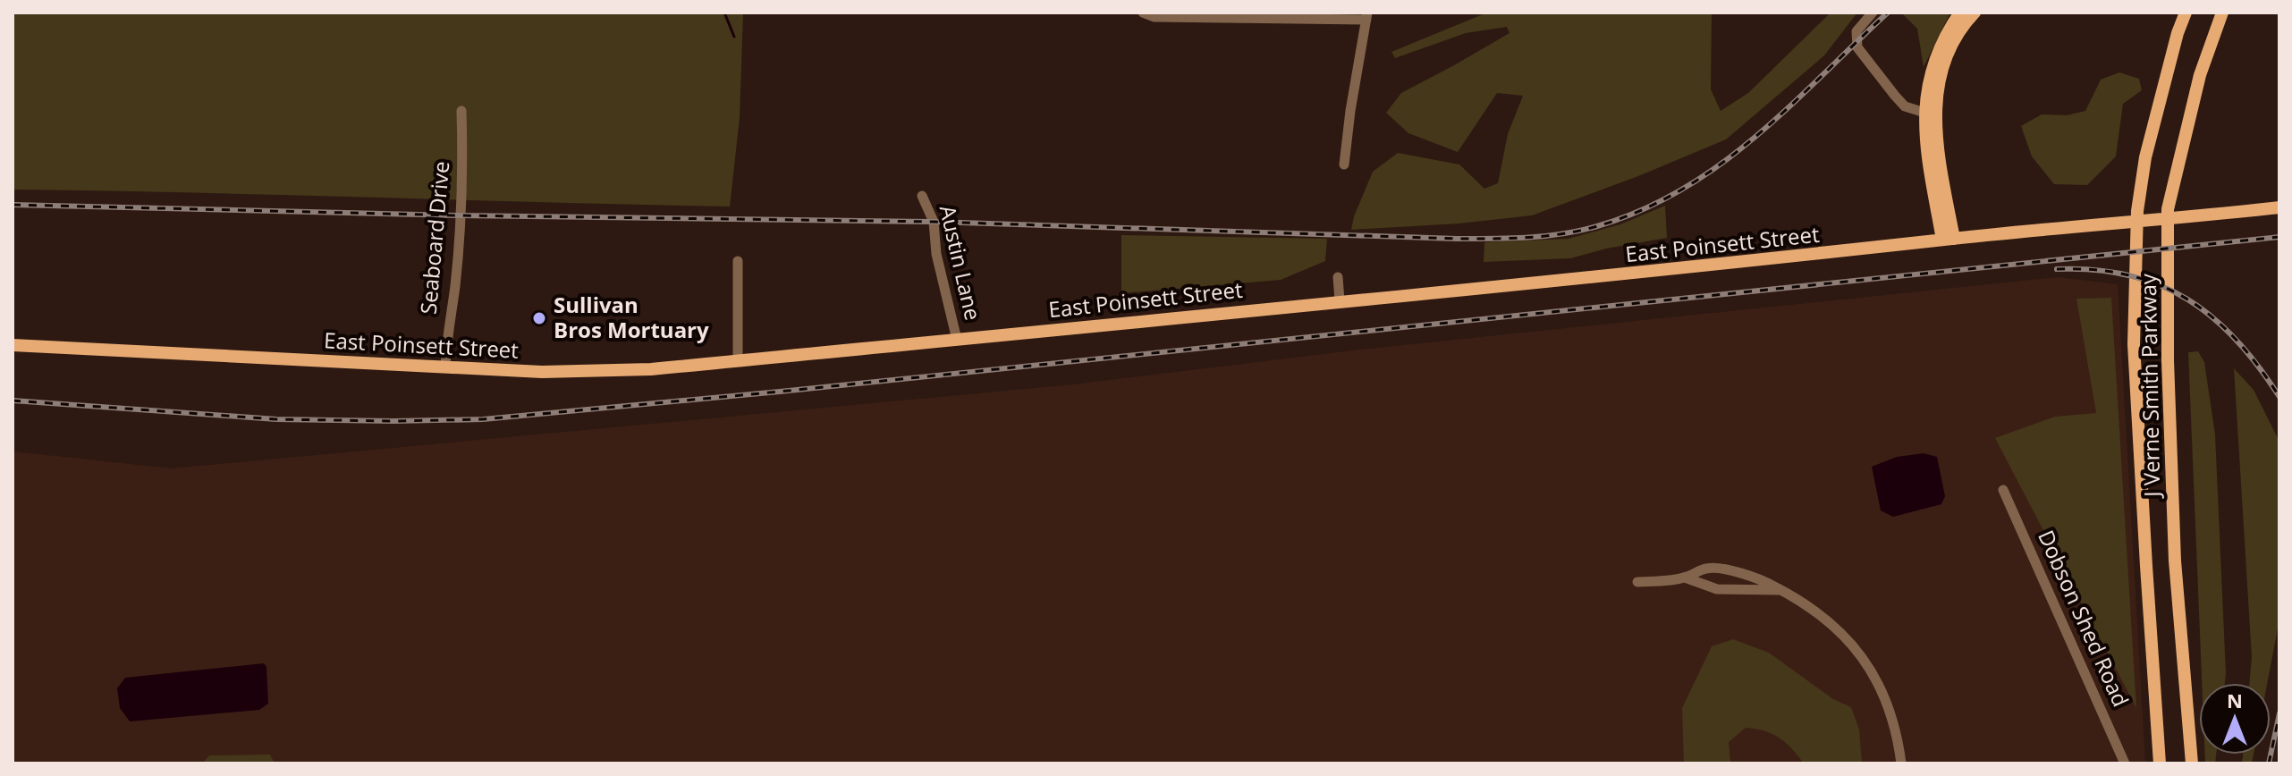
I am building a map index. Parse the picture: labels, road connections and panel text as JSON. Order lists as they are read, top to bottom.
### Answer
{
  "streets": {
    "main road": ["East Poinsett Street", "J Verne Smith Parkway"],
    "street": ["Seaboard Drive", "Austin Lane", "Dobson Shed Road"]
  },
  "crossings": [
    ["Seaboard Drive", "East Poinsett Street"],
    ["East Poinsett Street", "Austin Lane"]
  ],
  "places": ["Sullivan Bros Mortuary"],
  "north": "top"
}
